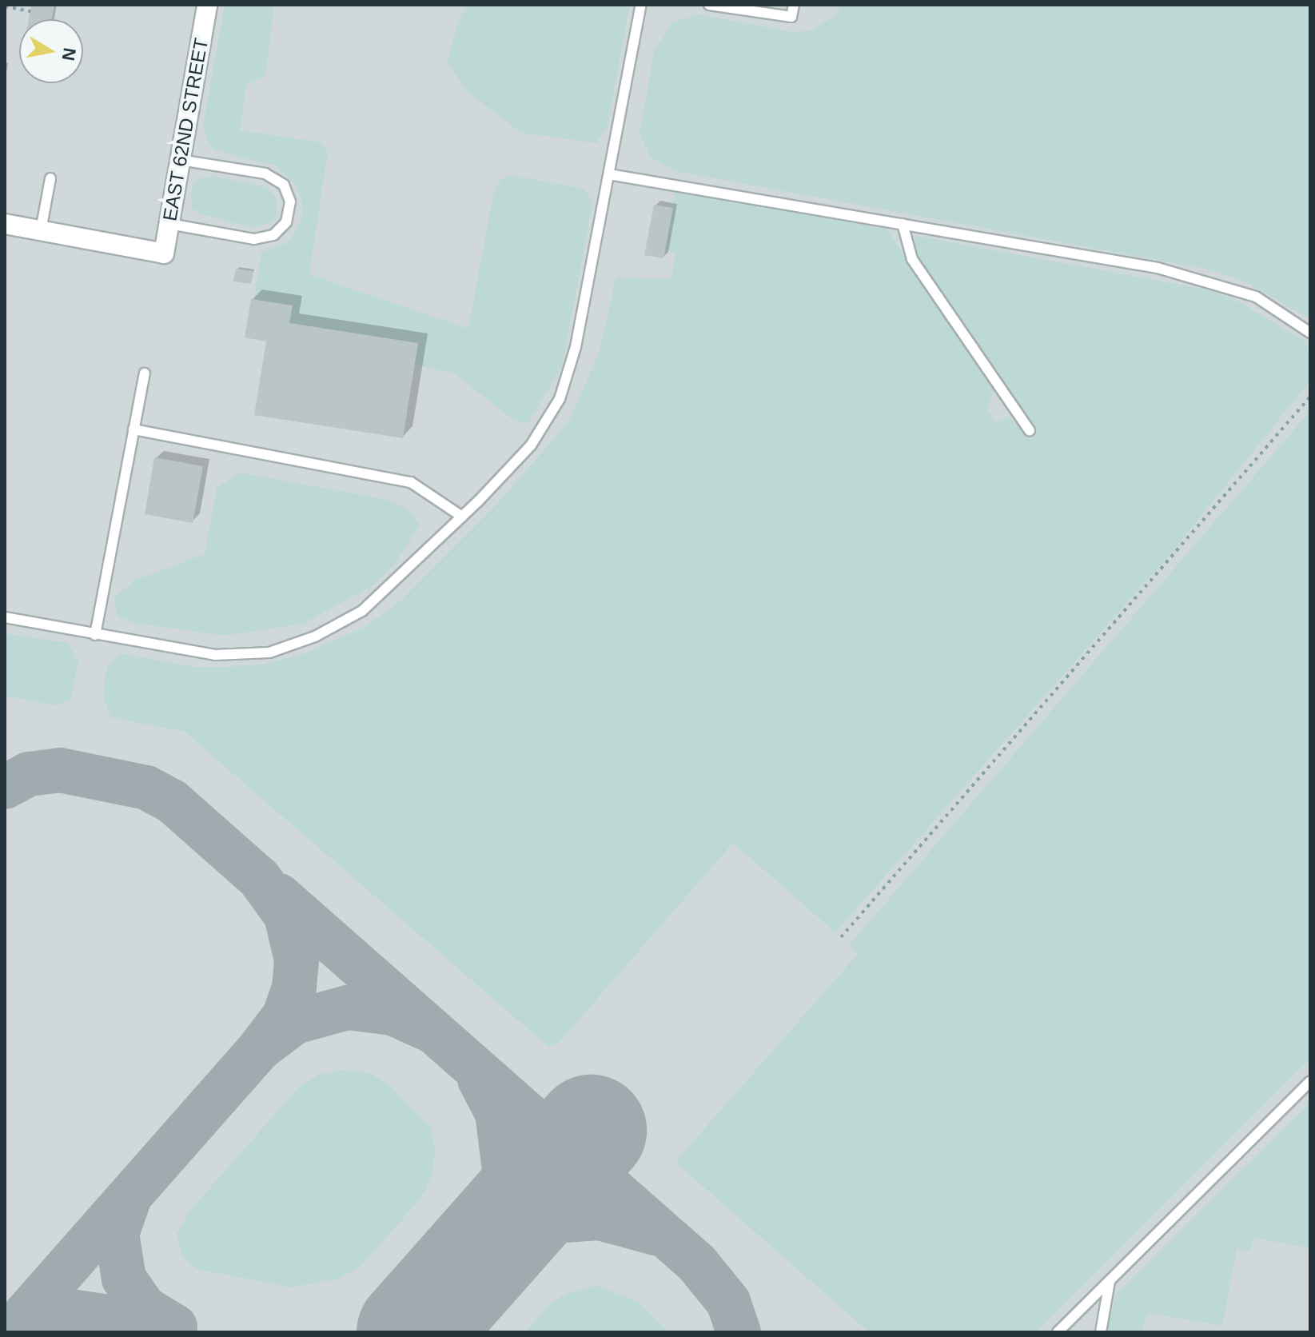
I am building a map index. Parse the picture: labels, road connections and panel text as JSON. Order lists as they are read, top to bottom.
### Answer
{
  "streets": {
    "street": ["EAST 62ND STREET"]
  },
  "north": "right"
}
